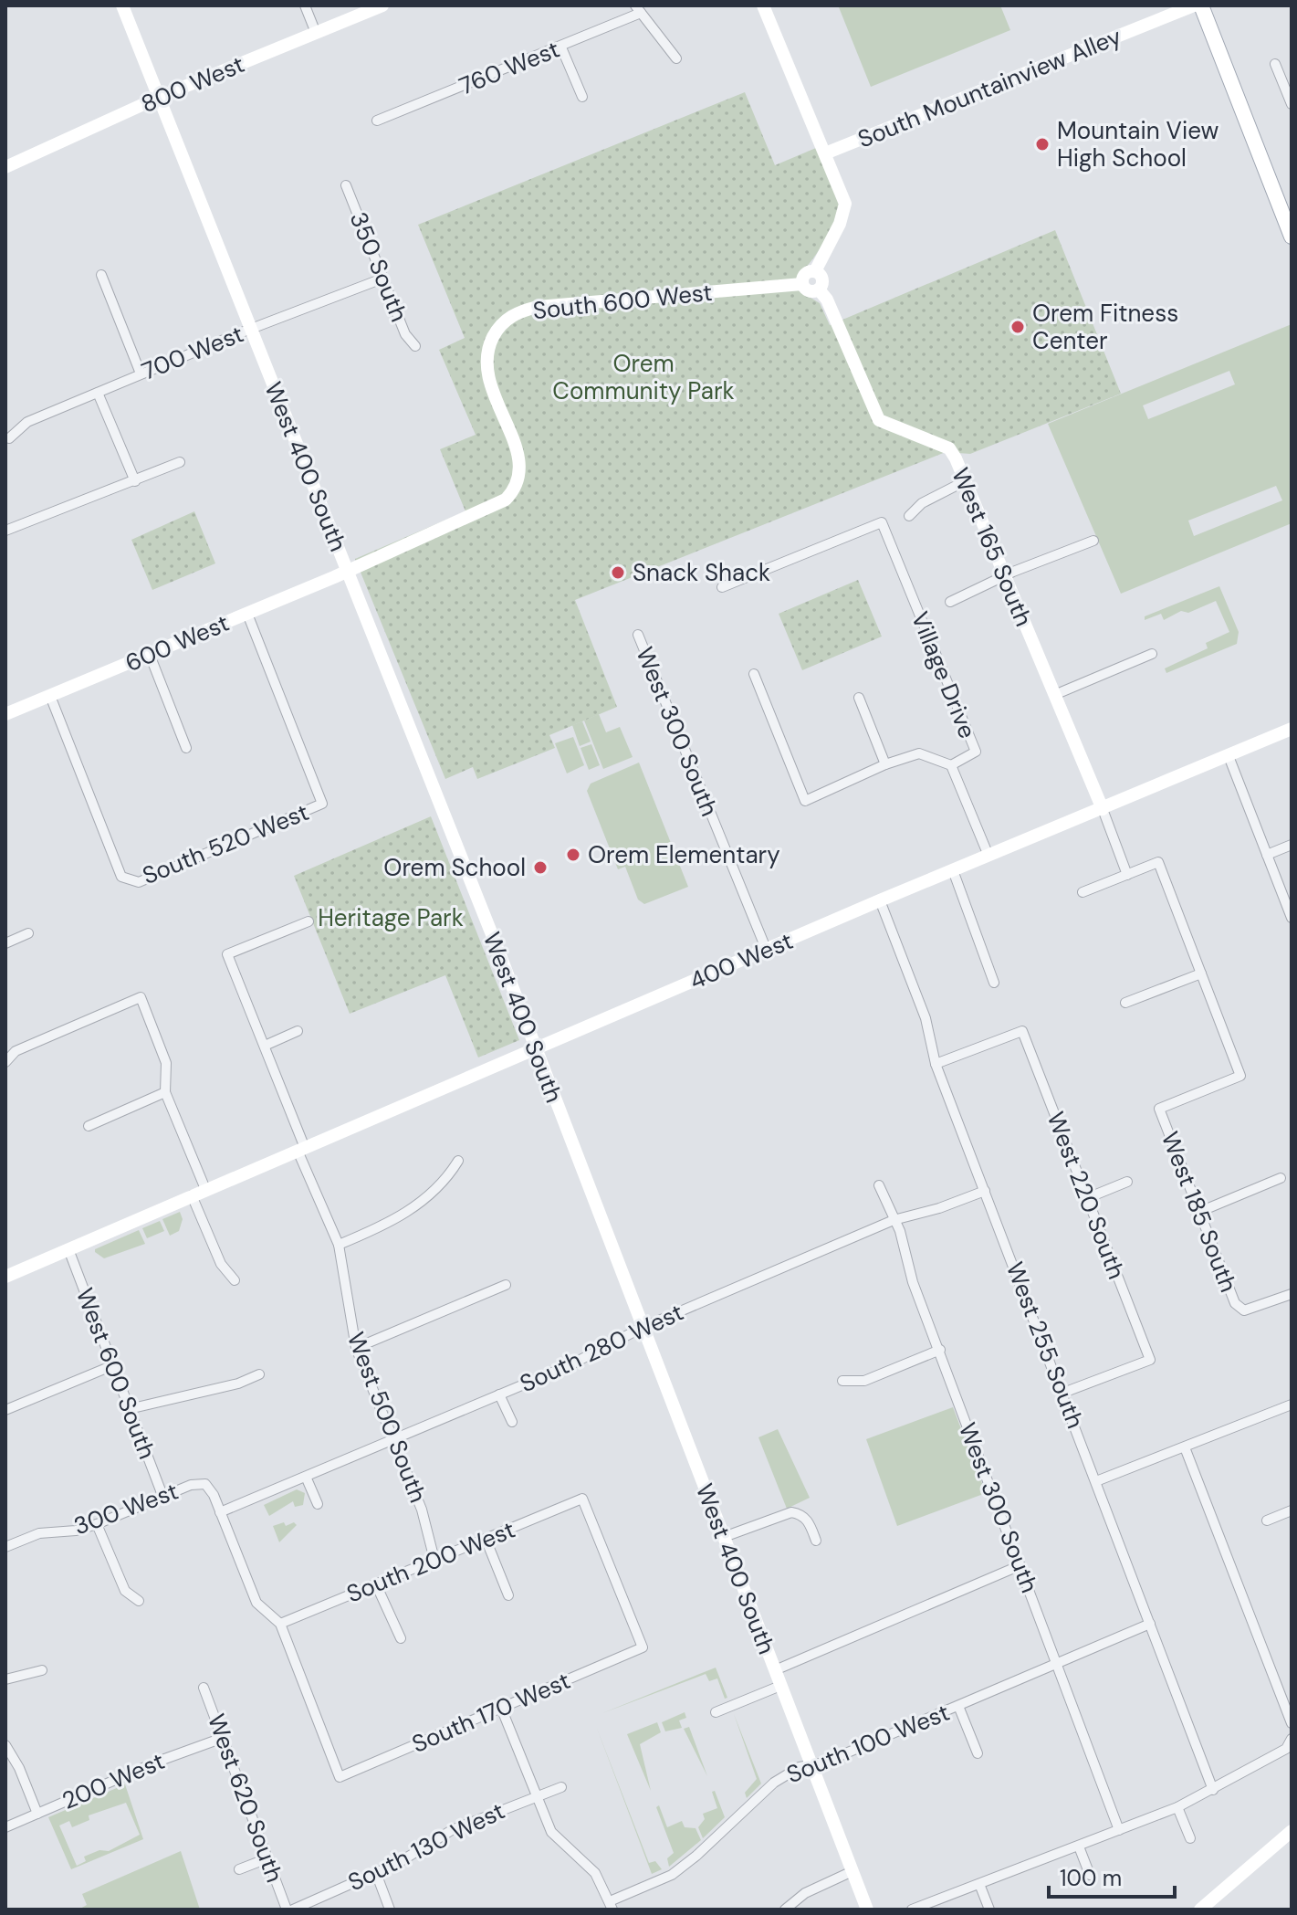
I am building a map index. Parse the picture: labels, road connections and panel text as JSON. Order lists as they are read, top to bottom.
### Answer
{
  "streets": {
    "street": [
      "760 West",
      "800 West",
      "South Mountainview Alley",
      "350 South",
      "South 600 West",
      "700 West",
      "West 400 South",
      "West 165 South",
      "600 West",
      "Village Drive",
      "West 300 South",
      "South 520 West",
      "400 West",
      "West 220 South",
      "West 185 South",
      "West 255 South",
      "South 280 West",
      "West 600 South",
      "West 500 South",
      "300 West",
      "South 200 West",
      "South 170 West",
      "South 100 West",
      "200 West",
      "West 620 South",
      "South 130 West"
    ]
  },
  "crossings": [
    ["800 West", "West 400 South"],
    ["350 South", "700 West"],
    ["South 600 West", "West 400 South"],
    ["South 600 West", "West 165 South"],
    ["South 600 West", "600 West"],
    ["700 West", "West 400 South"],
    ["West 400 South", "600 West"],
    ["West 400 South", "400 West"],
    ["West 400 South", "South 280 West"],
    ["West 400 South", "South 100 West"],
    ["West 165 South", "400 West"],
    ["600 West", "South 520 West"],
    ["Village Drive", "400 West"],
    ["West 300 South", "400 West"],
    ["West 300 South", "South 280 West"],
    ["West 300 South", "South 100 West"],
    ["400 West", "West 255 South"],
    ["400 West", "West 600 South"],
    ["400 West", "West 500 South"],
    ["West 220 South", "West 255 South"],
    ["West 255 South", "South 280 West"],
    ["West 255 South", "South 100 West"],
    ["South 280 West", "West 500 South"],
    ["South 280 West", "300 West"],
    ["West 600 South", "300 West"],
    ["West 500 South", "South 200 West"],
    ["South 200 West", "South 170 West"],
    ["200 West", "West 620 South"]
  ],
  "parks": ["Orem Community Park", "Heritage Park"],
  "places": [
    "Mountain View High School",
    "Orem Fitness Center",
    "Snack Shack",
    "Orem Elementary",
    "Orem School"
  ],
  "scale_bar": "100 m"
}
